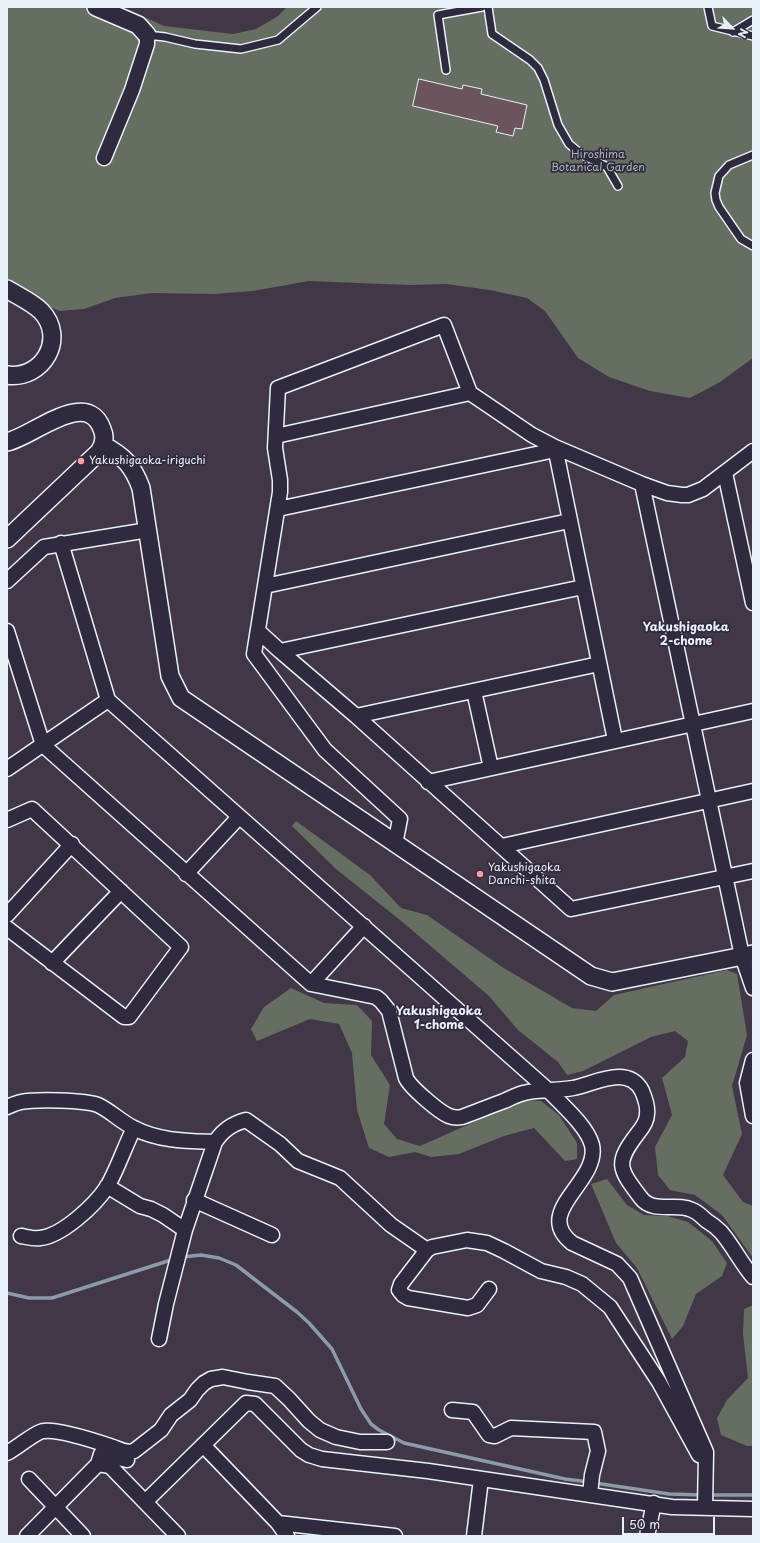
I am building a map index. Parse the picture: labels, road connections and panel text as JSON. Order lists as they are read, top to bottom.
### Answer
{
  "districts": ["Yakushigaoka 2-chome", "Yakushigaoka 1-chome"],
  "parks": ["Hiroshima Botanical Garden"],
  "places": ["Yakushigaoka-iriguchi", "Yakushigaoka Danchi-shita"],
  "scale_bar": "50 m",
  "north": "bottom right"
}
